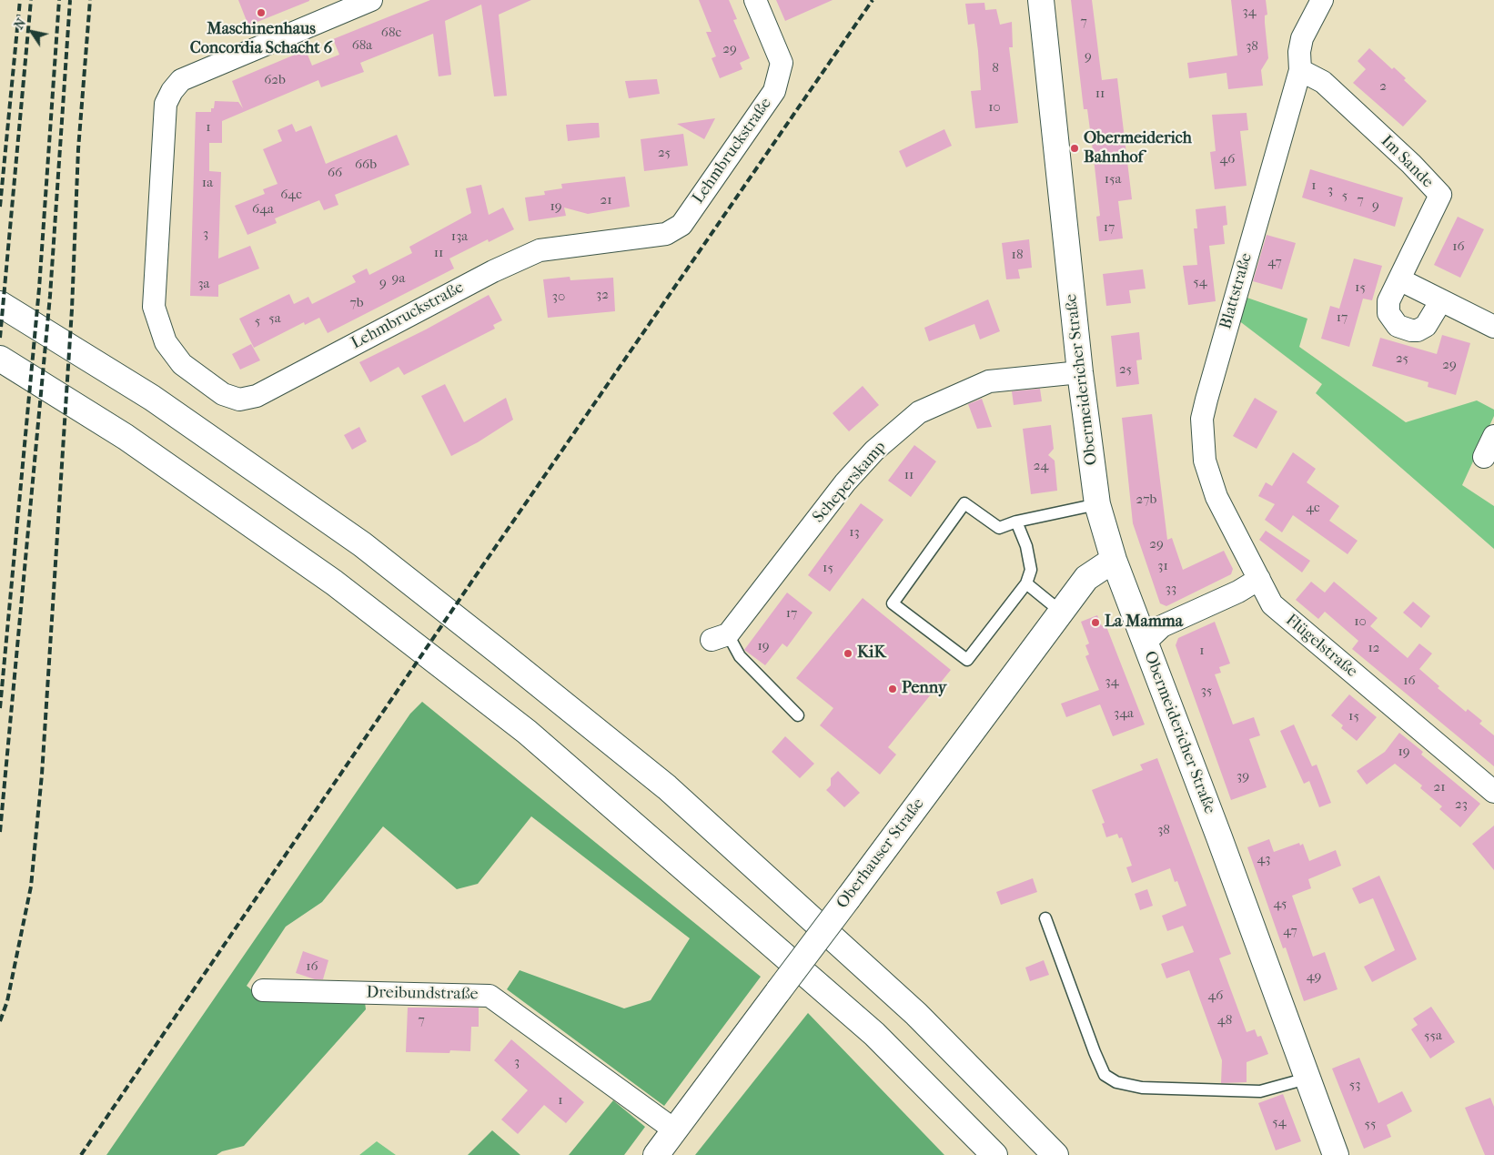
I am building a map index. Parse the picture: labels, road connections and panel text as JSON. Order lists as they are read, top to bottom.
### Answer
{
  "streets": {
    "main road": ["Obermeidericher Straße", "Oberhauser Straße"],
    "street": [
      "Lehmbruckstraße",
      "Im Sande",
      "Blattstraße",
      "Scheperskamp",
      "Flügelstraße",
      "Dreibundstraße"
    ]
  },
  "crossings": [
    ["Im Sande", "Blattstraße"],
    ["Blattstraße", "Flügelstraße"],
    ["Obermeidericher Straße", "Scheperskamp"],
    ["Obermeidericher Straße", "Oberhauser Straße"],
    ["Oberhauser Straße", "Dreibundstraße"]
  ],
  "places": [
    "Maschinenhaus Concordia Schacht 6",
    "Obermeiderich Bahnhof",
    "La Mamma",
    "KiK",
    "Penny"
  ],
  "house_numbers": [
    "34",
    "7",
    "68c",
    "68a",
    "38",
    "29",
    "9",
    "8",
    "62b",
    "2",
    "11",
    "10",
    "1",
    "25",
    "46",
    "66b",
    "66",
    "15a",
    "1a",
    "1",
    "3",
    "64c",
    "5",
    "21",
    "7",
    "9",
    "19",
    "64a",
    "17",
    "3",
    "13a",
    "16",
    "11",
    "18",
    "47",
    "9a",
    "54",
    "9",
    "3a",
    "15",
    "32",
    "30",
    "7b",
    "17",
    "5a",
    "5",
    "25",
    "29",
    "25",
    "24",
    "11",
    "27b",
    "4c",
    "13",
    "29",
    "31",
    "15",
    "33",
    "17",
    "10",
    "19",
    "12",
    "1",
    "16",
    "34",
    "35",
    "34a",
    "15",
    "19",
    "39",
    "21",
    "23",
    "38",
    "43",
    "45",
    "47",
    "16",
    "49",
    "46",
    "7",
    "48",
    "55a",
    "3",
    "53",
    "1",
    "54",
    "55"
  ],
  "north": "top left"
}
